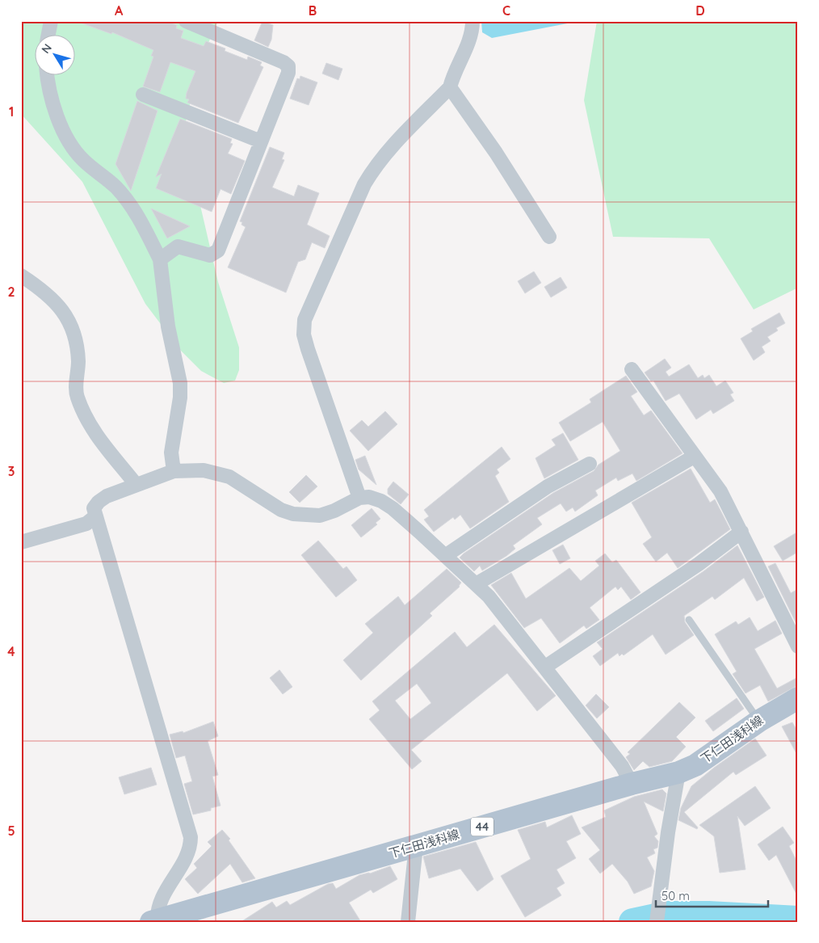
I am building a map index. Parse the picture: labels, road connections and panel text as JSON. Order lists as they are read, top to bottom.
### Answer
{
  "streets": {
    "main road": ["下仁田浅科線", "44"]
  },
  "scale_bar": "50 m",
  "north": "top left",
  "grid": {
    "columns": [
      "A",
      "B",
      "C",
      "D"
    ],
    "rows": [
      "1",
      "2",
      "3",
      "4",
      "5"
    ]
  }
}
